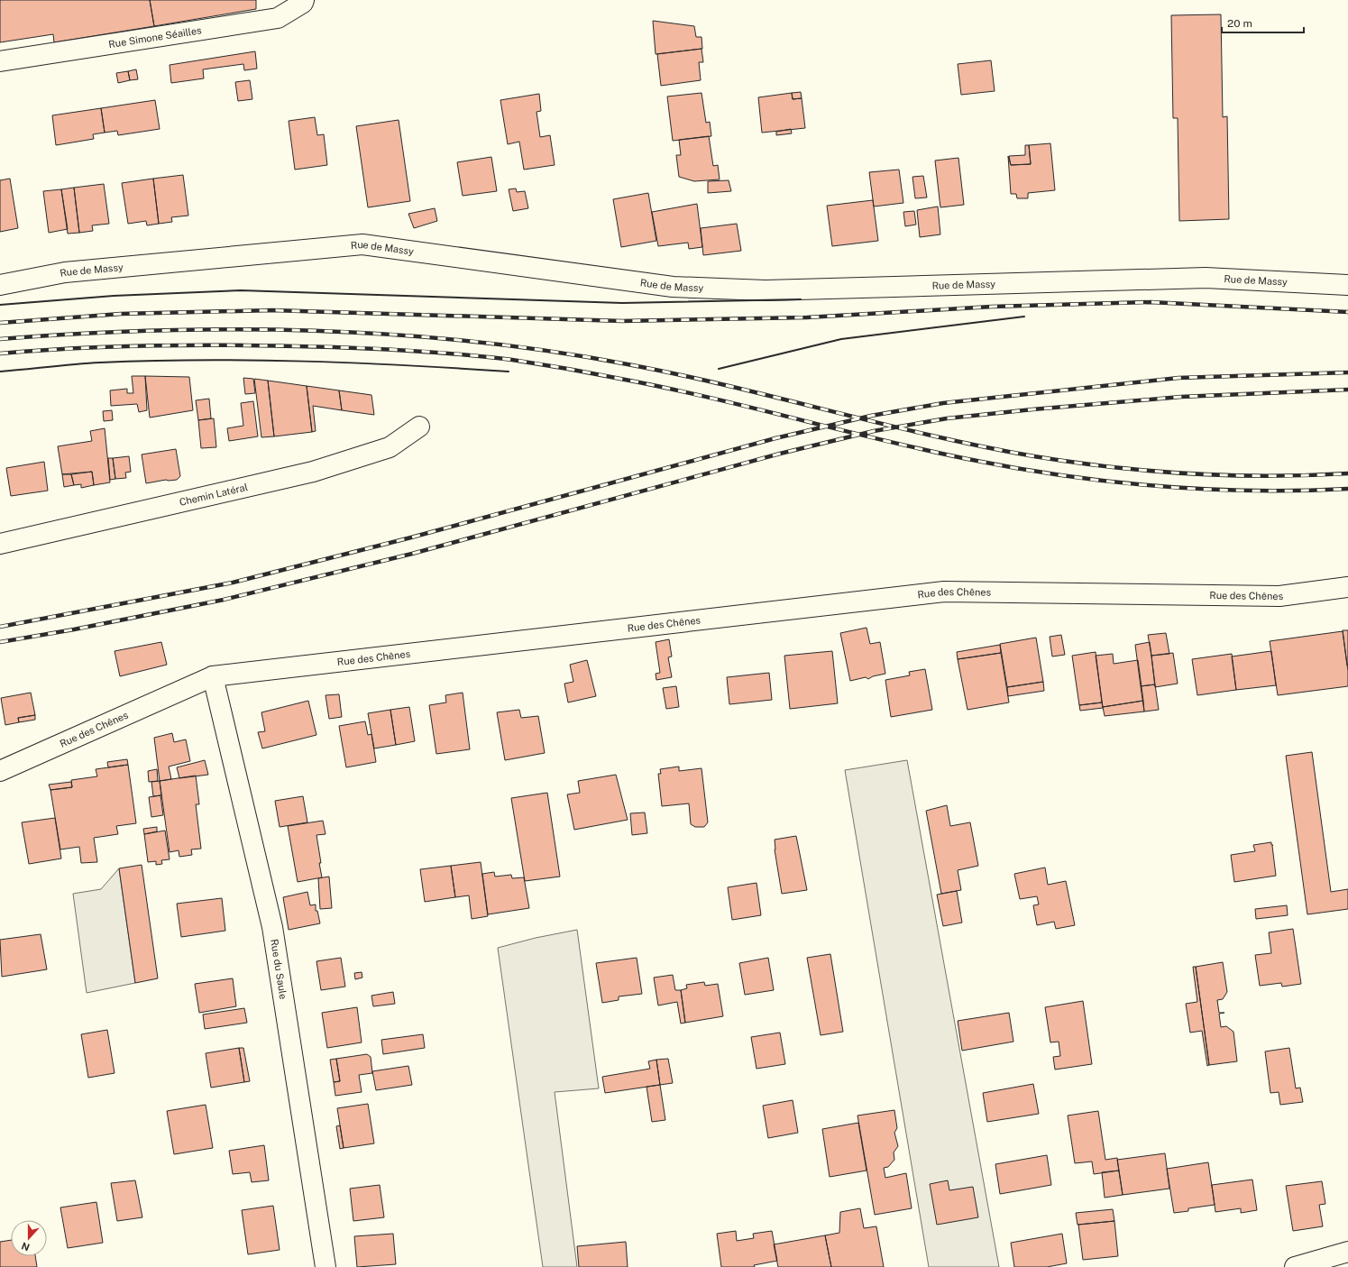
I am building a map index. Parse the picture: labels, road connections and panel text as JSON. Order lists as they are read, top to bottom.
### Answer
{
  "streets": {
    "street": [
      "Rue Simone Séailles",
      "Rue de Massy",
      "Chemin Latéral",
      "Rue des Chênes",
      "Rue du Saule"
    ]
  },
  "crossings": [
    ["Rue des Chênes", "Rue du Saule"]
  ],
  "scale_bar": "20 m",
  "north": "bottom"
}
